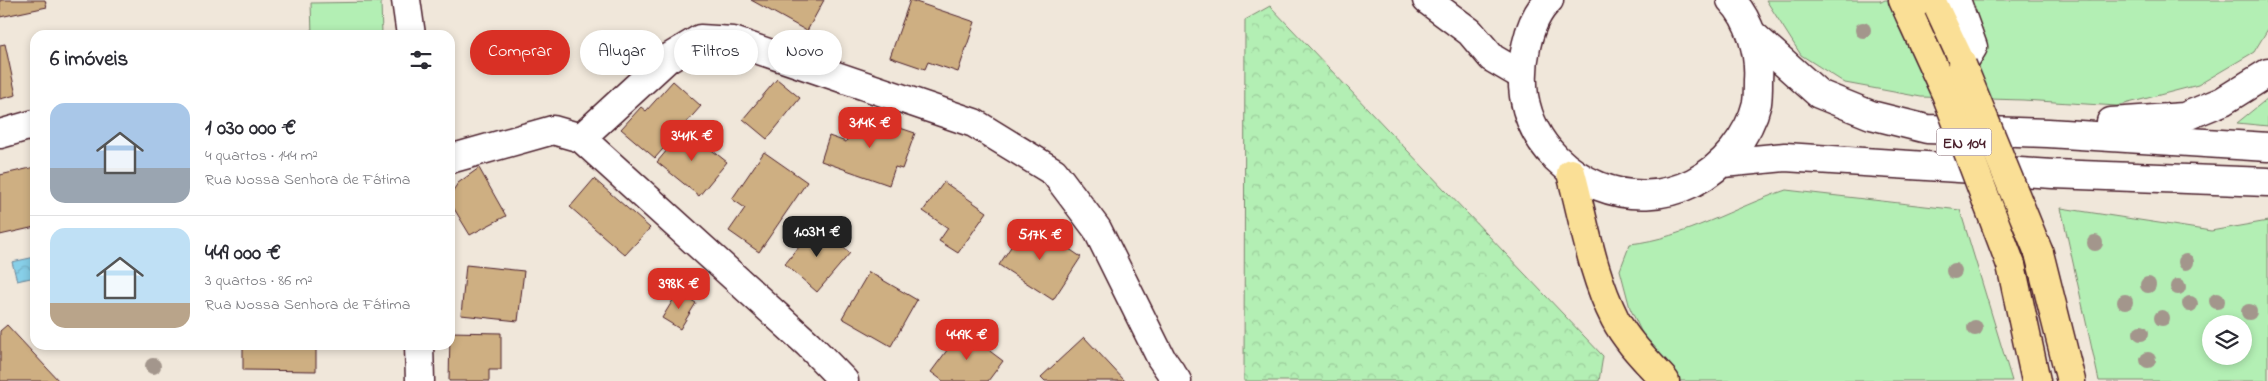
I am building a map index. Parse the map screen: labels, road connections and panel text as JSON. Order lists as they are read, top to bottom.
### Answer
{
  "streets": {
    "main road": ["EN 104"]
  },
  "page": {
    "chip": [
      "Comprar",
      "Alugar",
      "Filtros",
      "Novo"
    ],
    "heading": "6 imóveis",
    "list": [
      {
        "name": "1 030 000 €",
        "note": "4 quartos · 144 m² · Rua Nossa Senhora de Fátima"
      },
      {
        "name": "449 000 €",
        "note": "3 quartos · 86 m² · Rua Nossa Senhora de Fátima"
      }
    ],
    "price": [
      "314K €",
      "341K €",
      "1.03M €",
      "517K €",
      "398K €",
      "449K €"
    ]
  }
}
